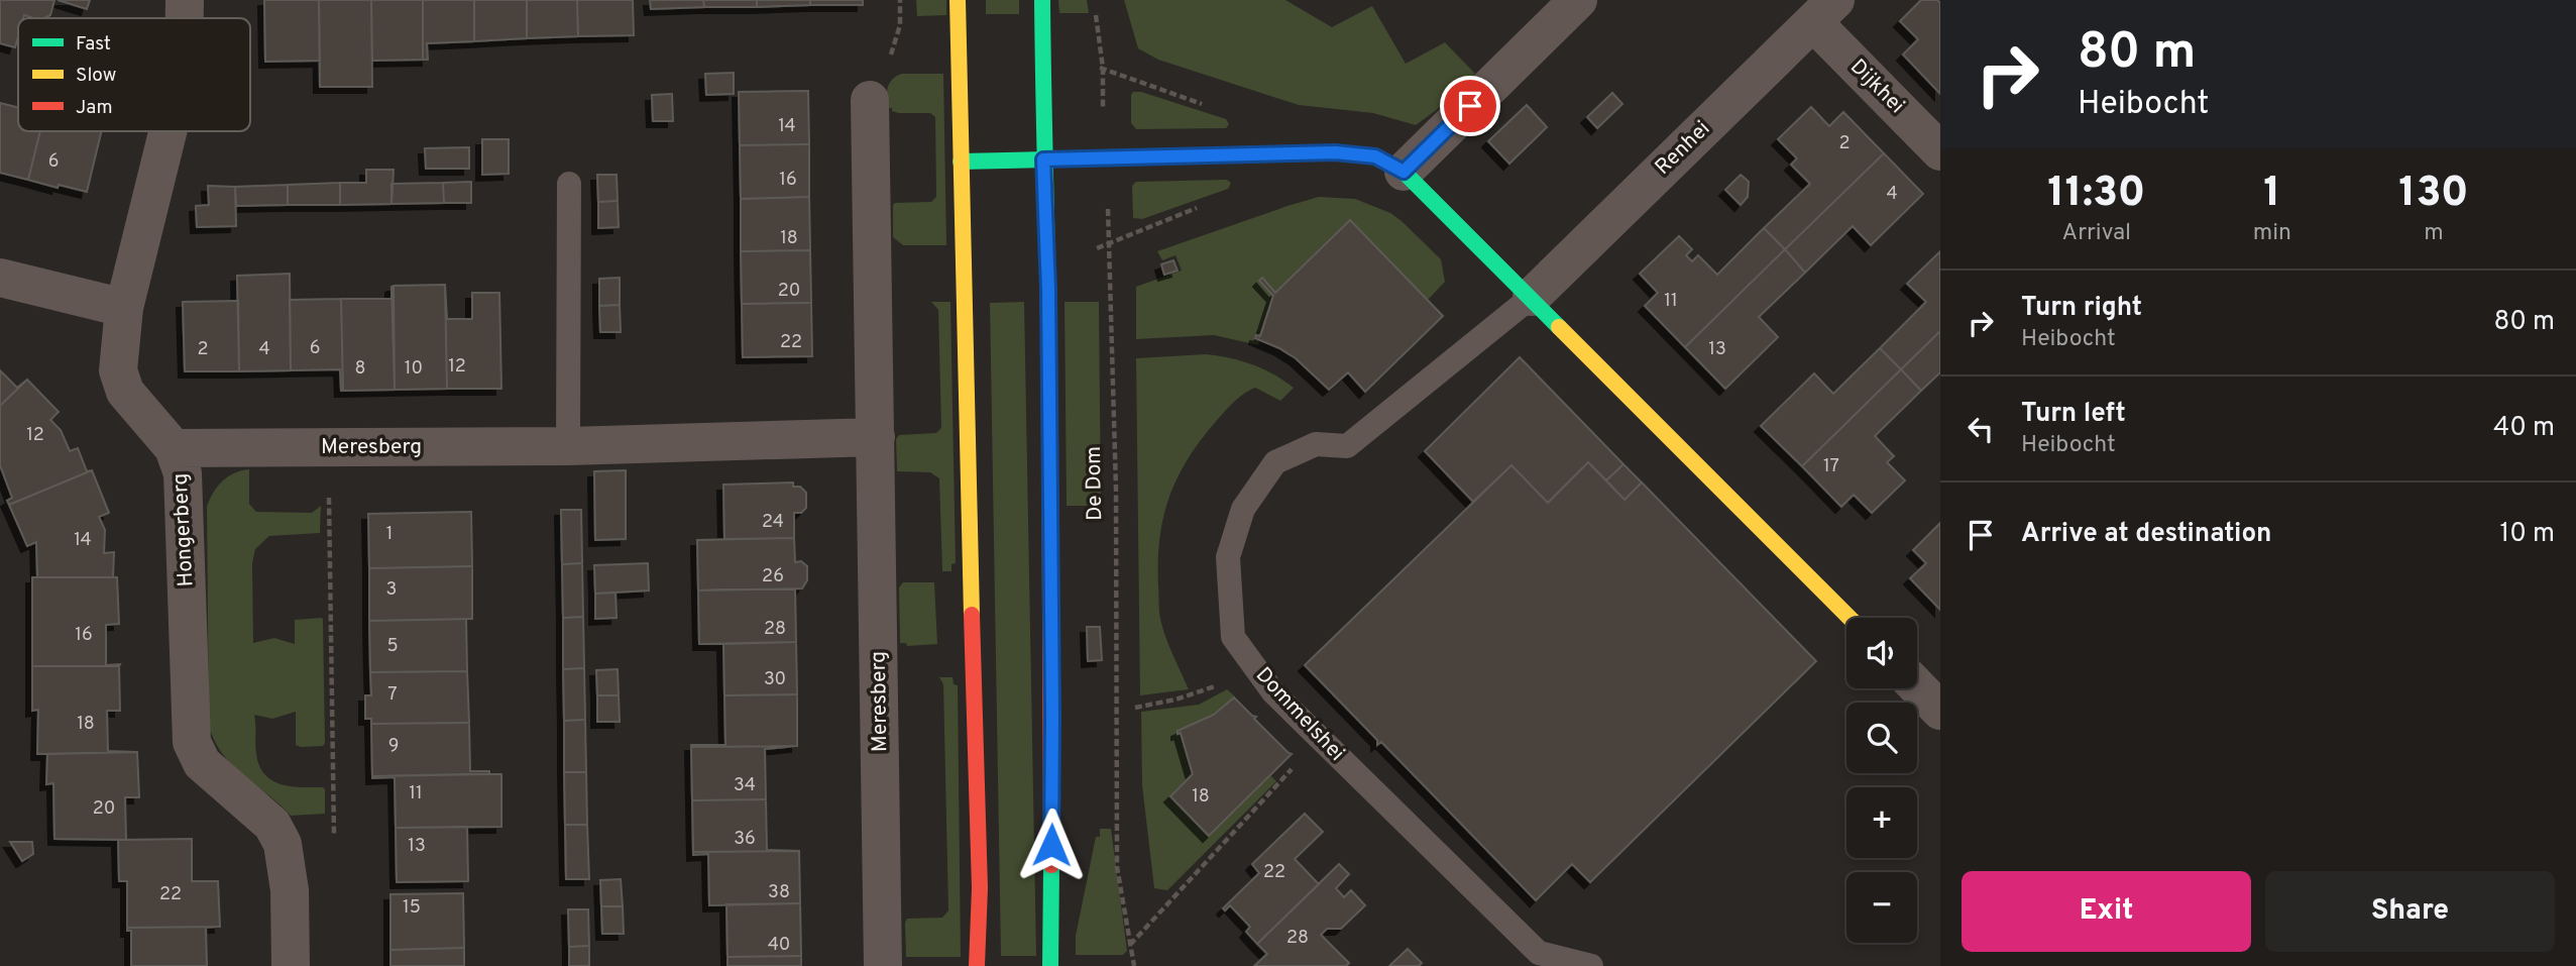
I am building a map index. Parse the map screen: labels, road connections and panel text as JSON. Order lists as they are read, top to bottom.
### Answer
{
  "streets": {
    "street": [
      "Dijkhei",
      "Renhei",
      "Meresberg",
      "De Dom",
      "Hongerberg"
    ],
    "lane": ["Dommelshei"]
  },
  "crossings": [
    ["Dijkhei", "Renhei"],
    ["Renhei", "Dommelshei"],
    ["Meresberg", "Hongerberg"]
  ],
  "house_numbers": [
    "14",
    "2",
    "6",
    "16",
    "4",
    "18",
    "20",
    "11",
    "22",
    "6",
    "2",
    "4",
    "13",
    "12",
    "8",
    "10",
    "12",
    "17",
    "24",
    "1",
    "14",
    "26",
    "3",
    "28",
    "16",
    "5",
    "30",
    "7",
    "18",
    "9",
    "34",
    "11",
    "18",
    "20",
    "36",
    "13",
    "22",
    "38",
    "22",
    "15",
    "28",
    "40"
  ],
  "legend": ["Fast", "Slow", "Jam"],
  "page": {
    "turn": ["80 m", "Heibocht"],
    "eta": [
      "11:30",
      "Arrival",
      "1",
      "min",
      "130",
      "m"
    ],
    "list": [
      {
        "name": "Turn right",
        "note": "Heibocht",
        "value": "80 m"
      },
      {
        "name": "Turn left",
        "note": "Heibocht",
        "value": "40 m"
      },
      {
        "name": "Arrive at destination",
        "value": "10 m"
      }
    ],
    "map_buttons": ["+", "−"],
    "buttons": ["Exit", "Share"]
  }
}
